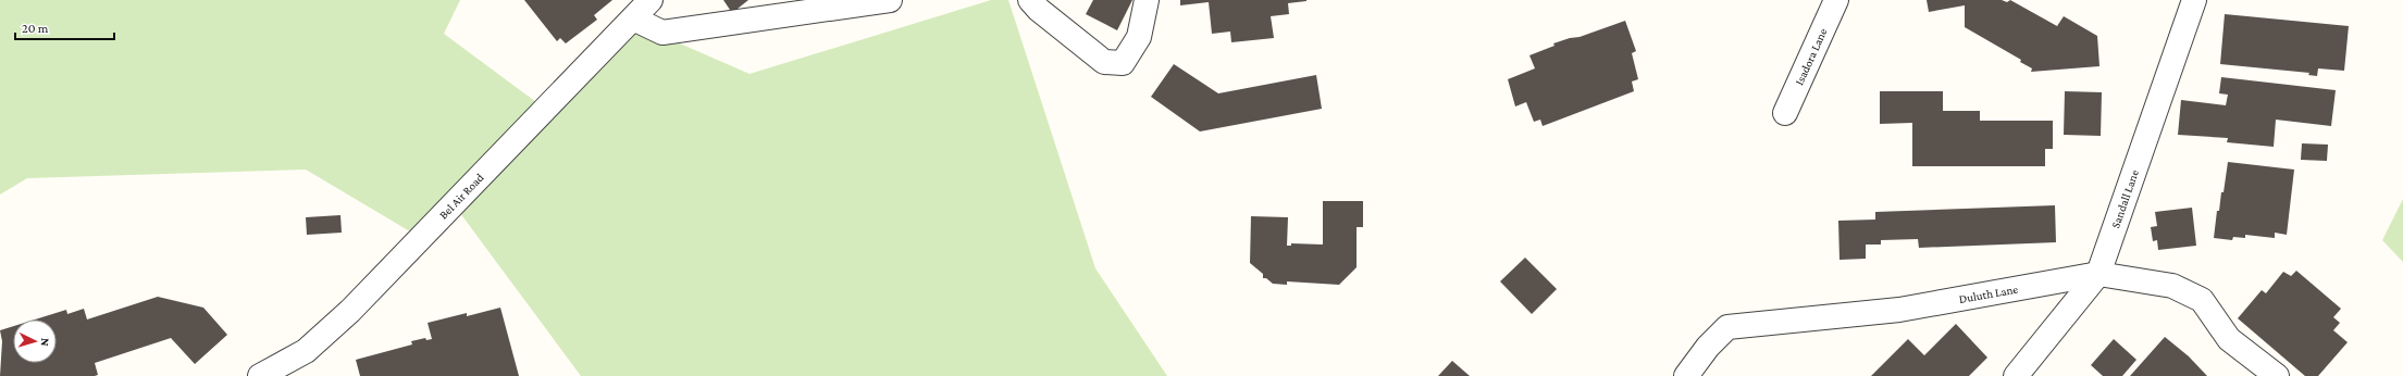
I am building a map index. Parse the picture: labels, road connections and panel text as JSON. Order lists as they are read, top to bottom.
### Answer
{
  "streets": {
    "street": [
      "Isadora Lane",
      "Bel Air Road",
      "Sandall Lane",
      "Duluth Lane"
    ]
  },
  "crossings": [
    ["Sandall Lane", "Duluth Lane"]
  ],
  "scale_bar": "20 m",
  "north": "right"
}
